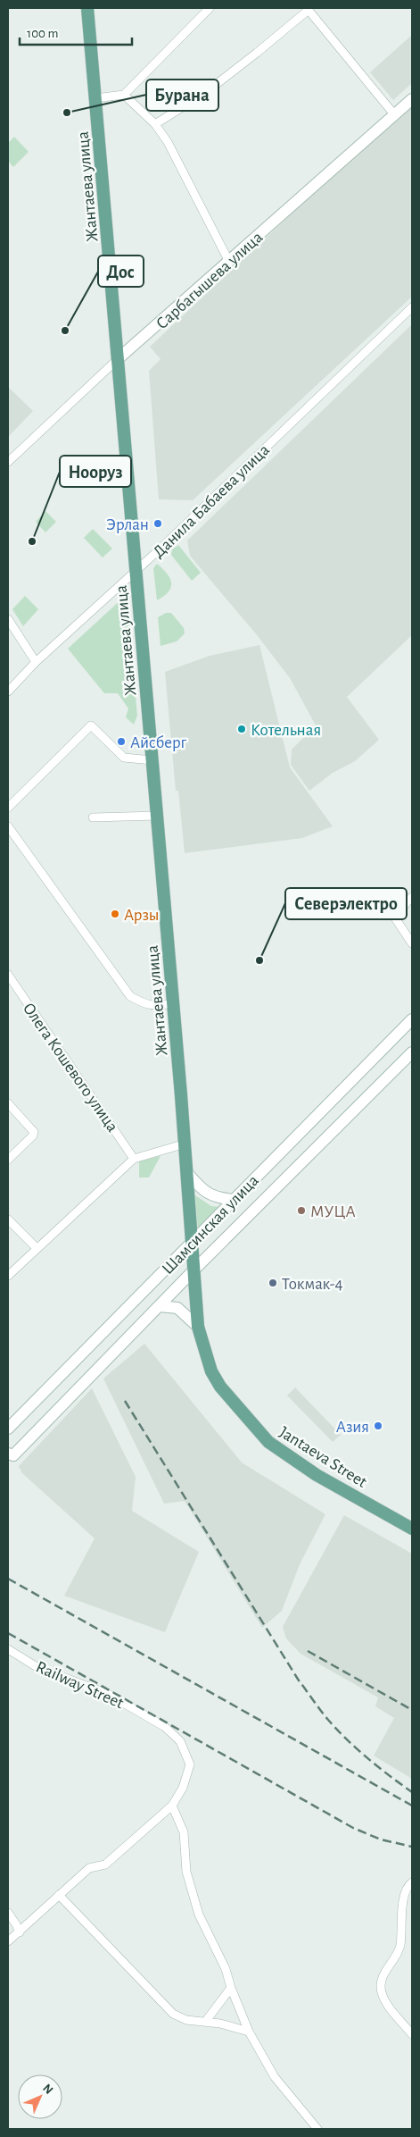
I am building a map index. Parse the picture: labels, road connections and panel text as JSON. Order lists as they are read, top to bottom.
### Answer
{
  "streets": {
    "main road": ["Жантаева улица", "Jantaeva Street"],
    "street": [
      "Сарбагышева улица",
      "Данила Бабаева улица",
      "Олега Кошевого улица",
      "Шамсинская улица",
      "Railway Street"
    ]
  },
  "crossings": [
    ["Жантаева улица", "Сарбагышева улица"],
    ["Жантаева улица", "Данила Бабаева улица"],
    ["Жантаева улица", "Шамсинская улица"],
    ["Жантаева улица", "Jantaeva Street"],
    ["Шамсинская улица", "Jantaeva Street"]
  ],
  "places": [
    "Бурана",
    "Дос",
    "Эрлан",
    "Нооруз",
    "Котельная",
    "Айсберг",
    "Арзы",
    "Северэлектро",
    "МУЦА",
    "Токмак-4",
    "Азия"
  ],
  "scale_bar": "100 m",
  "north": "top right"
}
